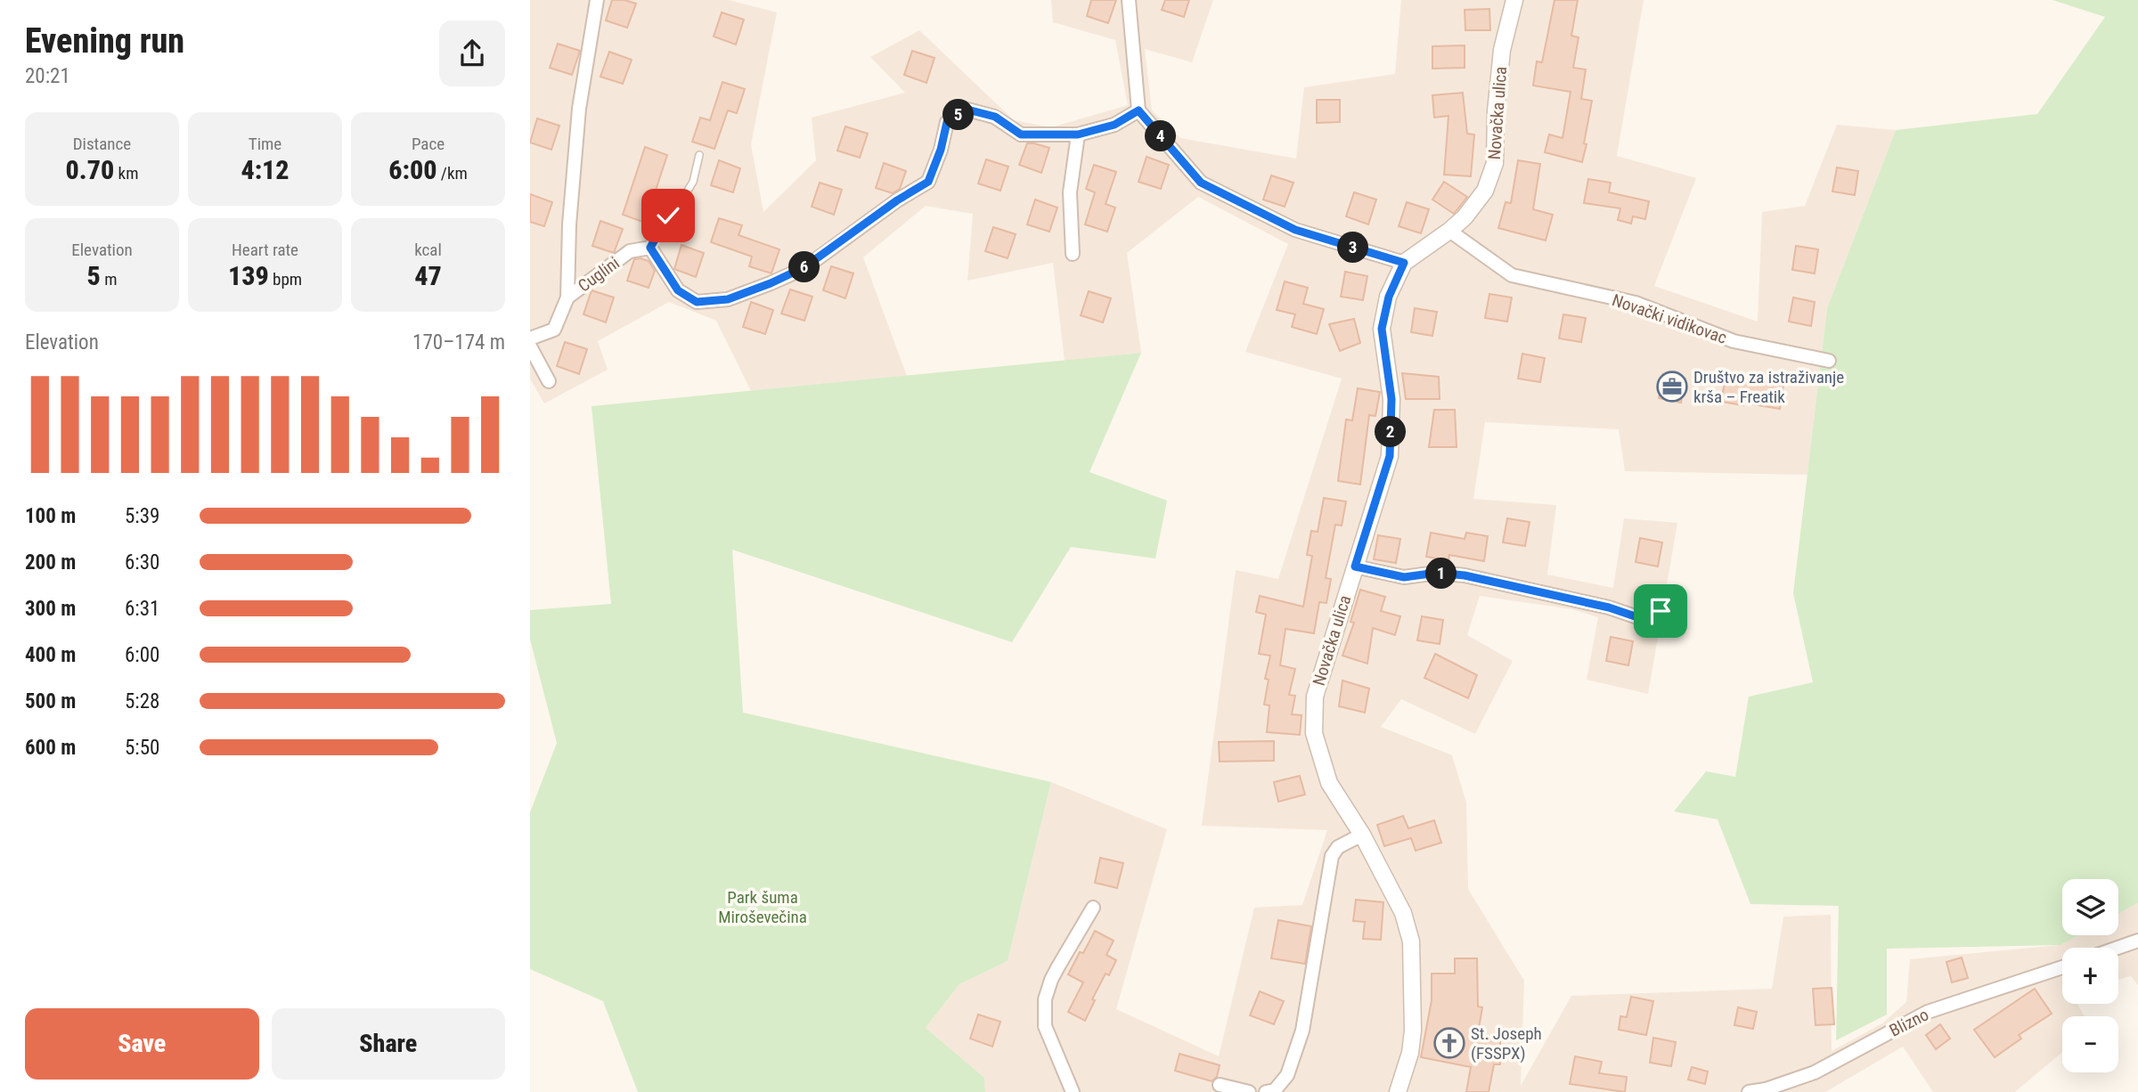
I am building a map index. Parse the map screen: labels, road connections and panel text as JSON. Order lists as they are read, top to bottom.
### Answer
{
  "streets": {
    "street": [
      "Novačka ulica",
      "Cuglini",
      "Novački vidikovac",
      "Blizno"
    ]
  },
  "crossings": [
    ["Novačka ulica", "Novački vidikovac"]
  ],
  "parks": ["Park šuma Miroševečina"],
  "places": {
    "office": ["Društvo za istraživanje krša – Freatik"],
    "church": ["St. Joseph (FSSPX)"]
  },
  "page": {
    "heading": ["Evening run", "20:21"],
    "pins": [
      "5",
      "4",
      "3",
      "6",
      "2",
      "1"
    ],
    "stats": [
      ["Distance", "0.70 km"],
      ["Time", "4:12"],
      ["Pace", "6:00 /km"],
      ["Elevation", "5 m"],
      ["Heart rate", "139 bpm"],
      ["kcal", "47"]
    ],
    "chart": ["Elevation", "170–174 m"],
    "list": [
      {
        "name": "100 m",
        "note": "5:39"
      },
      {
        "name": "200 m",
        "note": "6:30"
      },
      {
        "name": "300 m",
        "note": "6:31"
      },
      {
        "name": "400 m",
        "note": "6:00"
      },
      {
        "name": "500 m",
        "note": "5:28"
      },
      {
        "name": "600 m",
        "note": "5:50"
      }
    ],
    "map_buttons": ["+", "−"],
    "buttons": ["Save", "Share"]
  }
}
